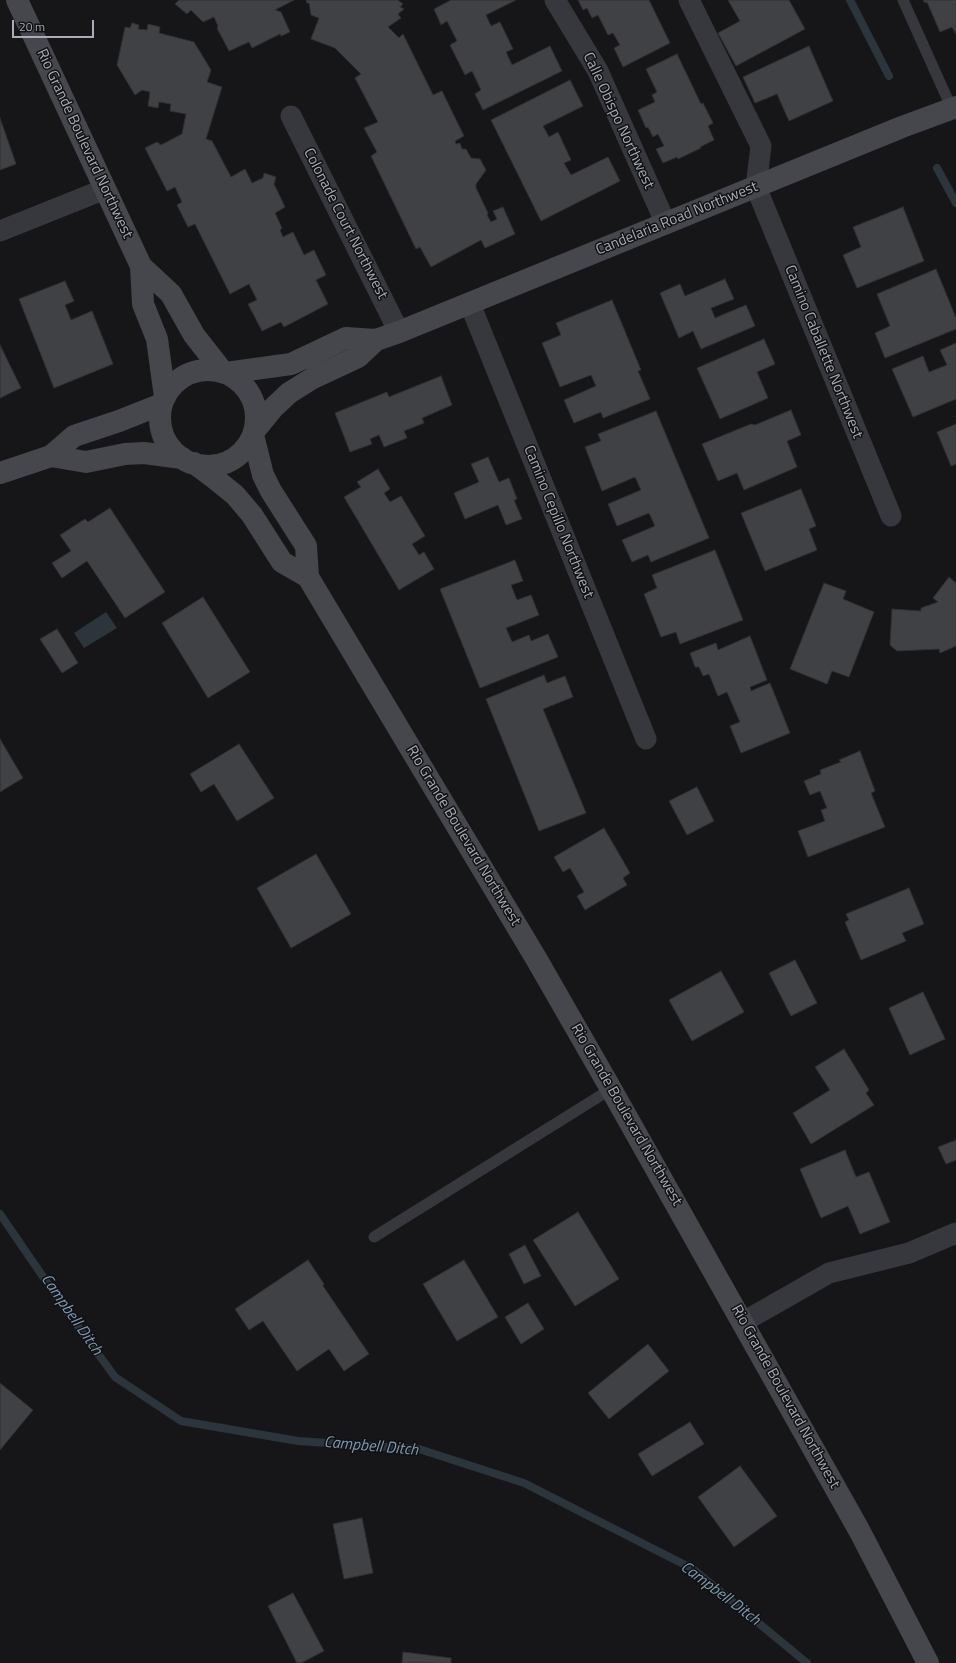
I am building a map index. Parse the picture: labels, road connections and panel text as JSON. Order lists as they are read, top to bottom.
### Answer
{
  "streets": {
    "main road": ["Rio Grande Boulevard Northwest", "Candelaria Road Northwest"],
    "street": [
      "Calle Obispo Northwest",
      "Colonade Court Northwest",
      "Camino Caballette Northwest",
      "Camino Cepillo Northwest"
    ]
  },
  "crossings": [
    ["Calle Obispo Northwest", "Candelaria Road Northwest"],
    ["Candelaria Road Northwest", "Colonade Court Northwest"],
    ["Candelaria Road Northwest", "Camino Caballette Northwest"],
    ["Candelaria Road Northwest", "Camino Cepillo Northwest"]
  ],
  "water": ["Campbell Ditch"],
  "scale_bar": "20 m"
}
